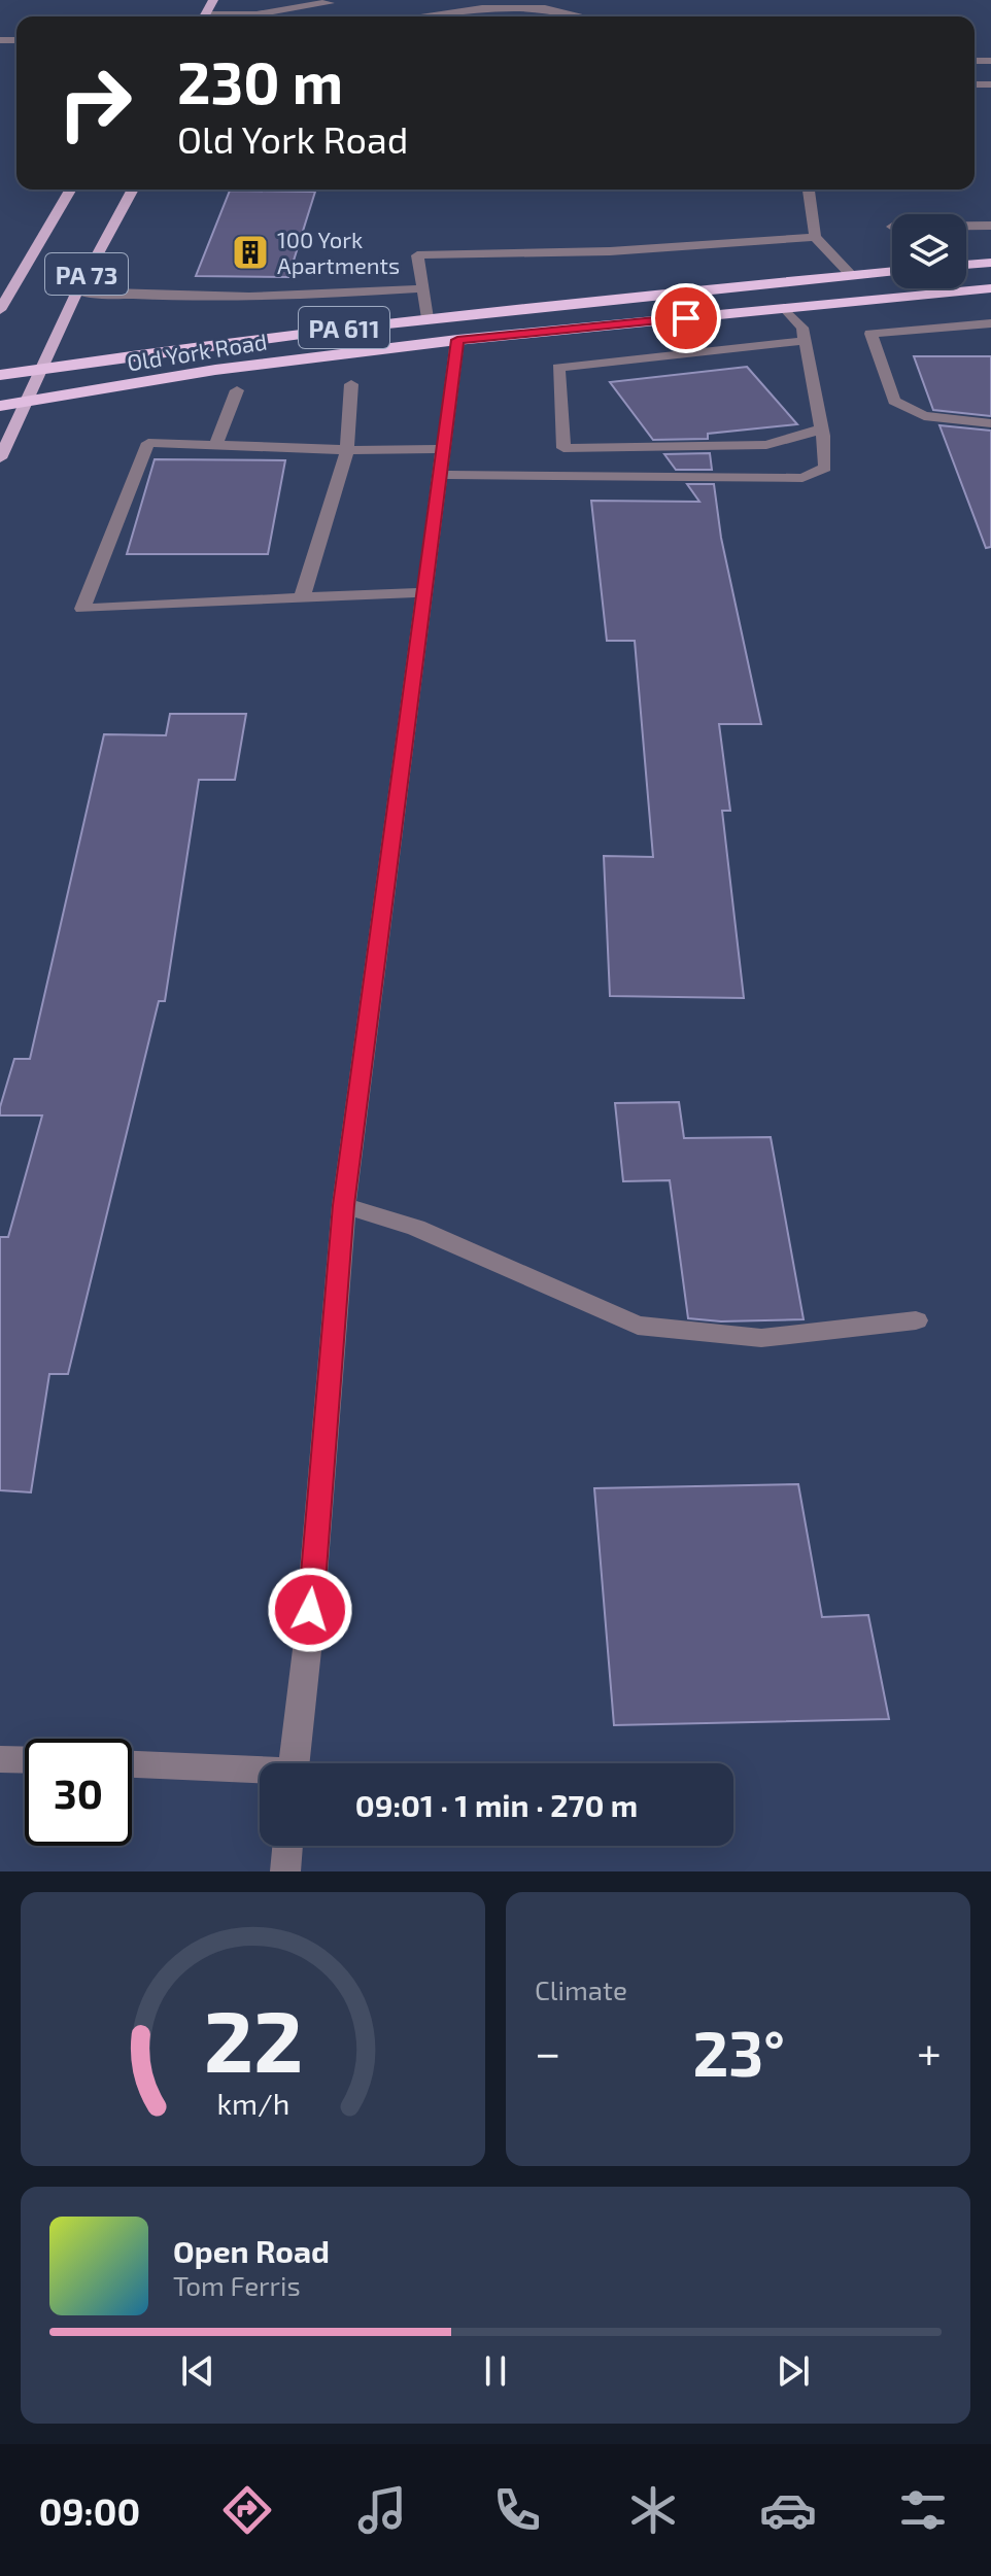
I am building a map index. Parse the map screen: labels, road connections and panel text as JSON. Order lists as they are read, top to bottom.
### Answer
{
  "streets": {
    "highway": ["PA 611", "Old York Road"],
    "main road": ["PA 73"]
  },
  "crossings": [
    ["PA 73", "Old York Road"]
  ],
  "places": {
    "building": ["100 York Apartments"]
  },
  "page": {
    "turn": ["230 m", "Old York Road"],
    "limit": "30",
    "trip": "09:01 · 1 min · 270 m",
    "tile": "Climate",
    "heat": ["−", "23°", "+"],
    "song": ["Open Road", "Tom Ferris"],
    "tabs": "09:00",
    "gauge": ["22", "km/h"]
  }
}
